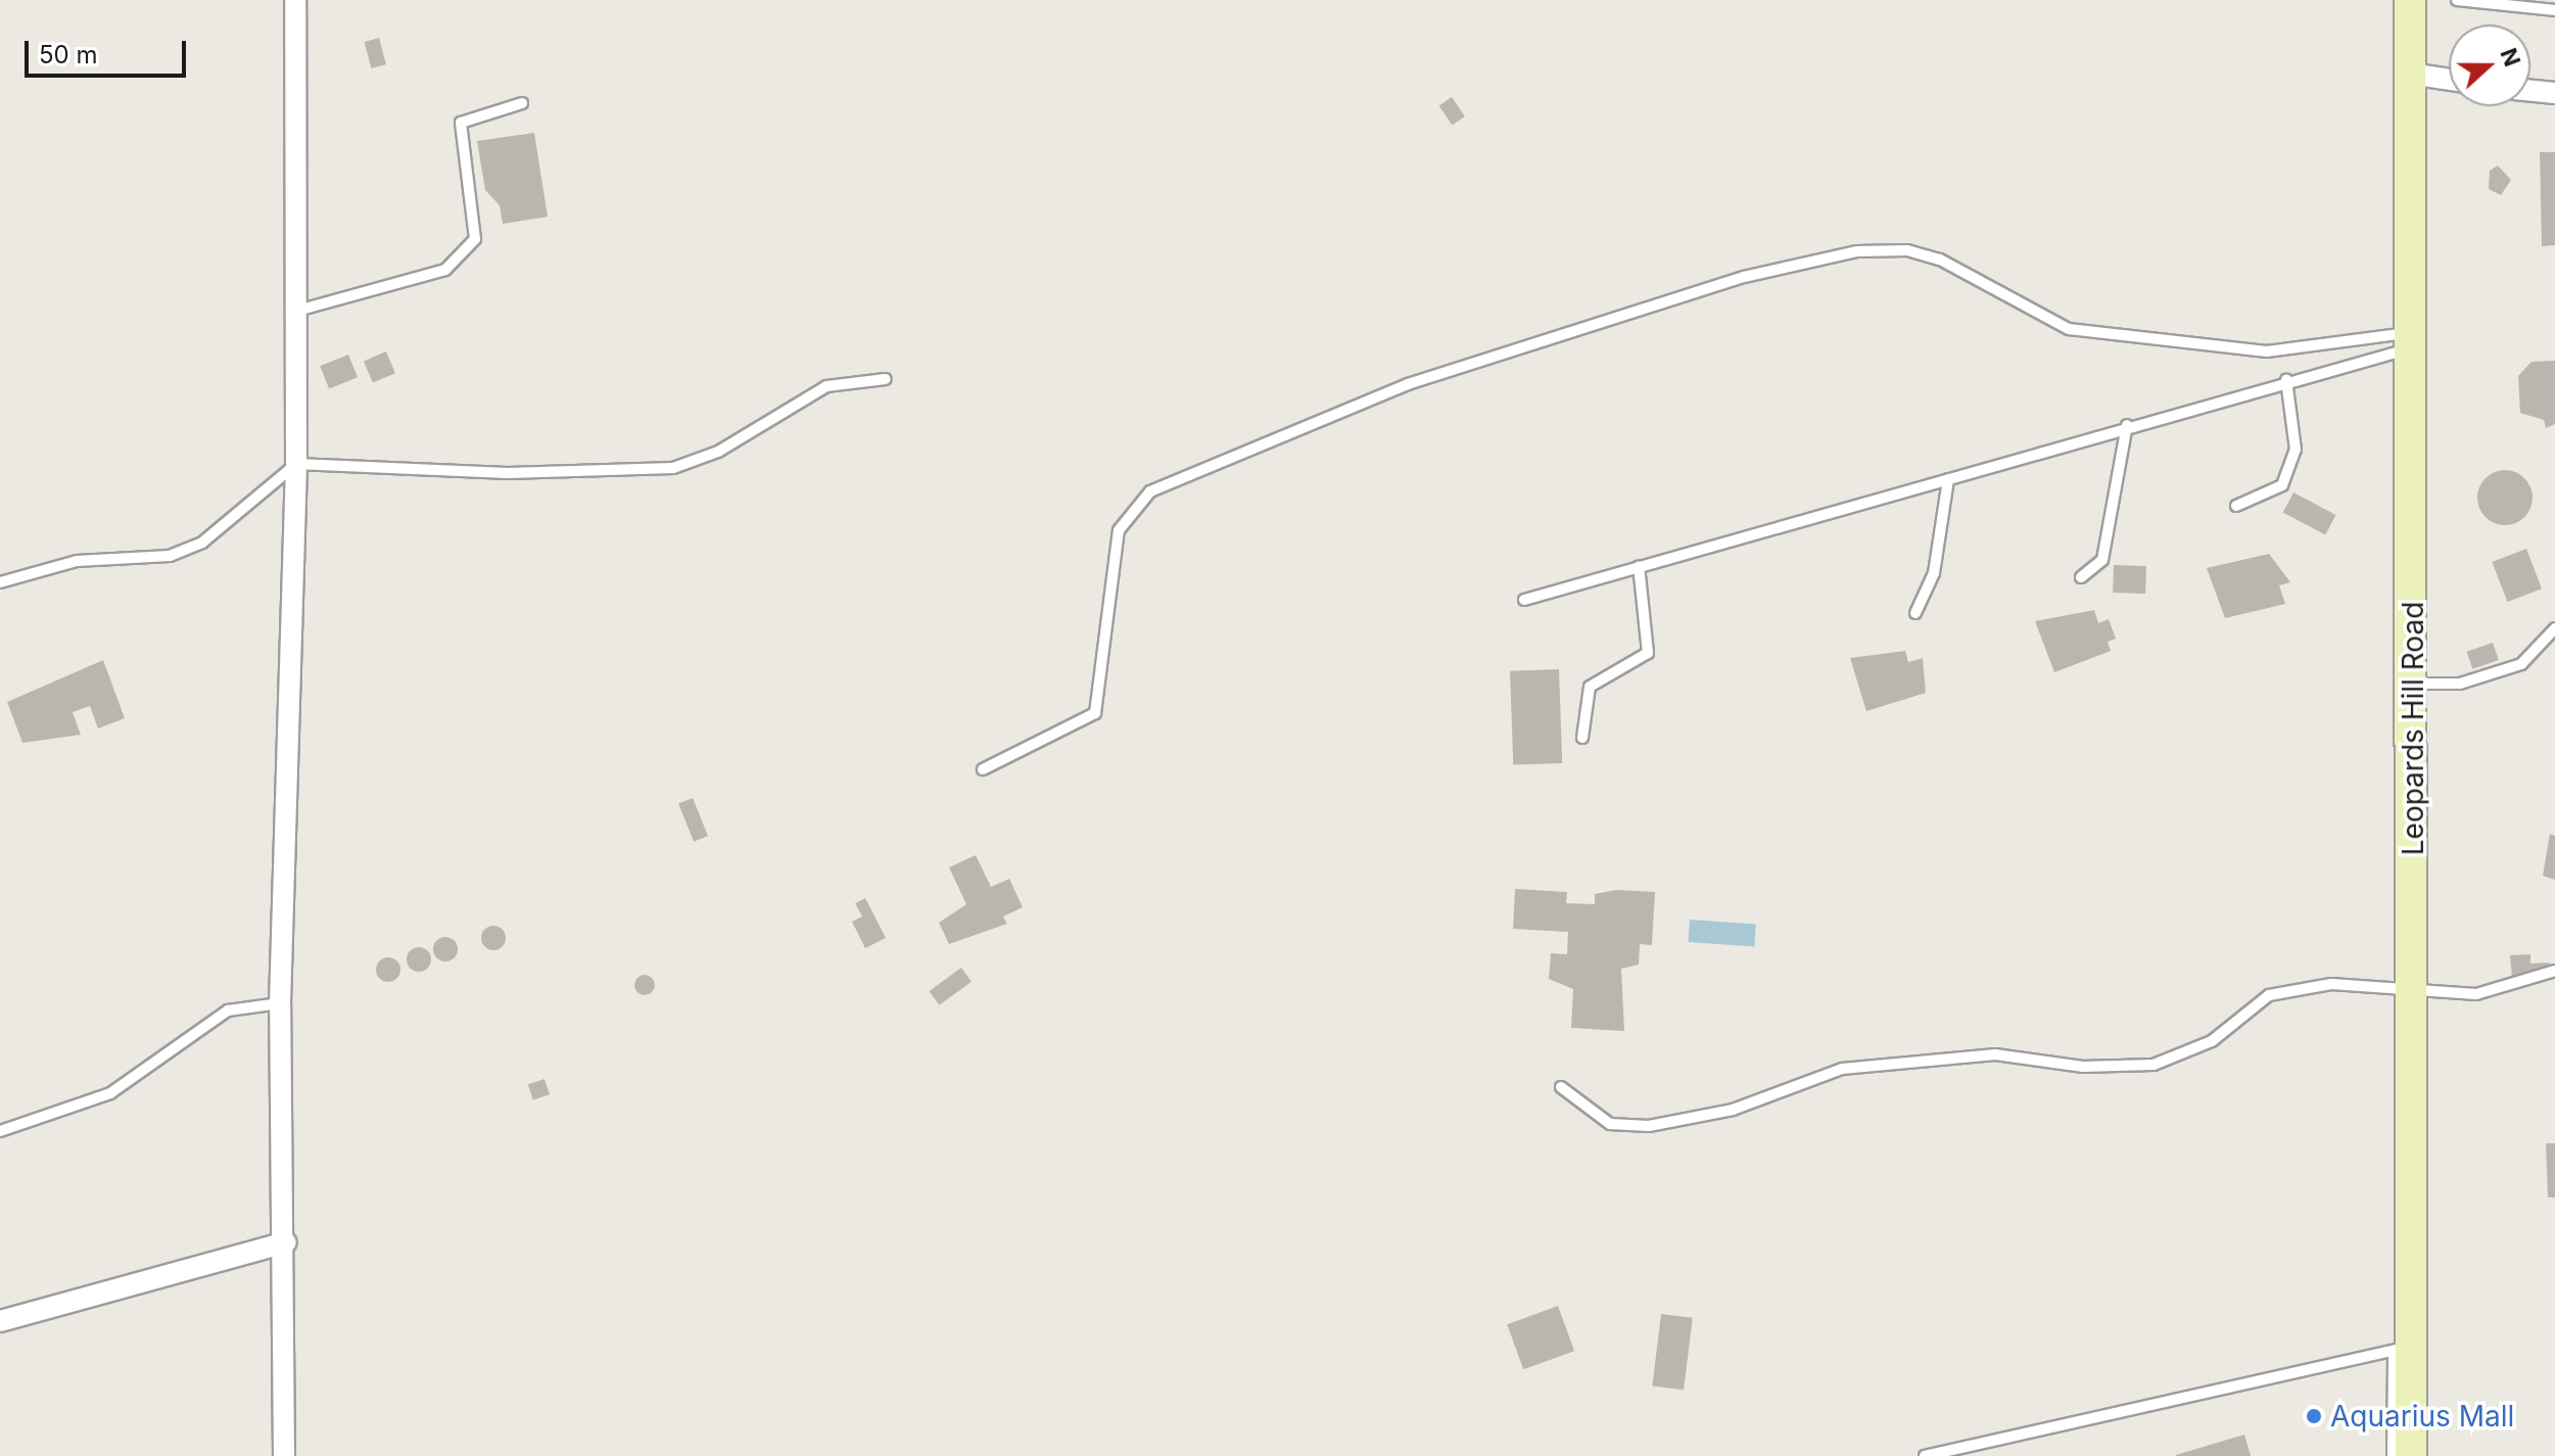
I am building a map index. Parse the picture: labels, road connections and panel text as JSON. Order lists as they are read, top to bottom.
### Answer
{
  "streets": {
    "main road": ["Leopards Hill Road"]
  },
  "places": ["Aquarius Mall"],
  "scale_bar": "50 m",
  "north": "right"
}
